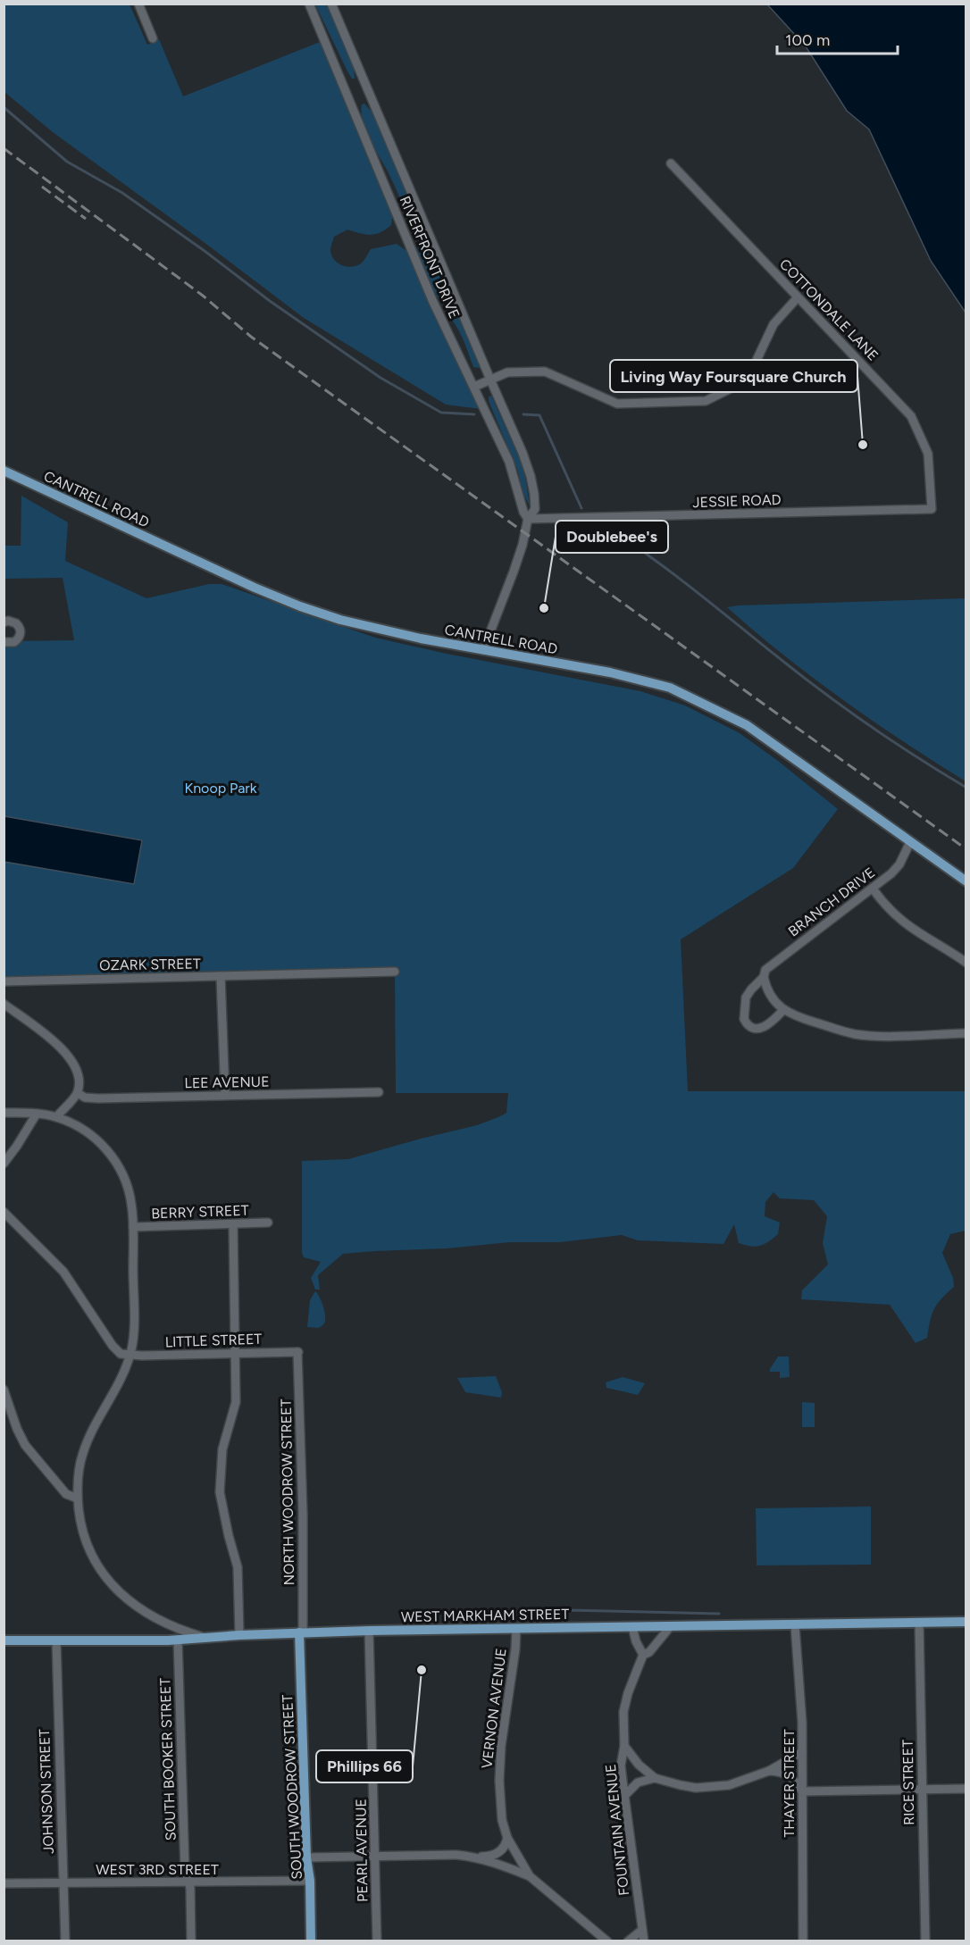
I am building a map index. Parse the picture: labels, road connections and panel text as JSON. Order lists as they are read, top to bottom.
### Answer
{
  "streets": {
    "main road": ["CANTRELL ROAD", "WEST MARKHAM STREET", "SOUTH WOODROW STREET"],
    "street": [
      "RIVERFRONT DRIVE",
      "COTTONDALE LANE",
      "JESSIE ROAD",
      "BRANCH DRIVE",
      "OZARK STREET",
      "LEE AVENUE",
      "BERRY STREET",
      "LITTLE STREET",
      "NORTH WOODROW STREET",
      "VERNON AVENUE",
      "SOUTH BOOKER STREET",
      "RICE STREET",
      "THAYER STREET",
      "JOHNSON STREET",
      "FOUNTAIN AVENUE",
      "PEARL AVENUE",
      "WEST 3RD STREET"
    ]
  },
  "crossings": [
    ["RIVERFRONT DRIVE", "CANTRELL ROAD"],
    ["RIVERFRONT DRIVE", "JESSIE ROAD"],
    ["COTTONDALE LANE", "JESSIE ROAD"],
    ["CANTRELL ROAD", "BRANCH DRIVE"],
    ["LITTLE STREET", "NORTH WOODROW STREET"],
    ["NORTH WOODROW STREET", "WEST MARKHAM STREET"],
    ["NORTH WOODROW STREET", "SOUTH WOODROW STREET"],
    ["WEST MARKHAM STREET", "VERNON AVENUE"],
    ["WEST MARKHAM STREET", "SOUTH BOOKER STREET"],
    ["WEST MARKHAM STREET", "RICE STREET"],
    ["WEST MARKHAM STREET", "THAYER STREET"],
    ["WEST MARKHAM STREET", "SOUTH WOODROW STREET"],
    ["WEST MARKHAM STREET", "JOHNSON STREET"],
    ["WEST MARKHAM STREET", "FOUNTAIN AVENUE"],
    ["WEST MARKHAM STREET", "PEARL AVENUE"],
    ["SOUTH BOOKER STREET", "WEST 3RD STREET"],
    ["THAYER STREET", "FOUNTAIN AVENUE"],
    ["SOUTH WOODROW STREET", "WEST 3RD STREET"],
    ["JOHNSON STREET", "WEST 3RD STREET"]
  ],
  "parks": ["Knoop Park"],
  "places": ["Living Way Foursquare Church", "Doublebee's", "Phillips 66"],
  "scale_bar": "100 m"
}
